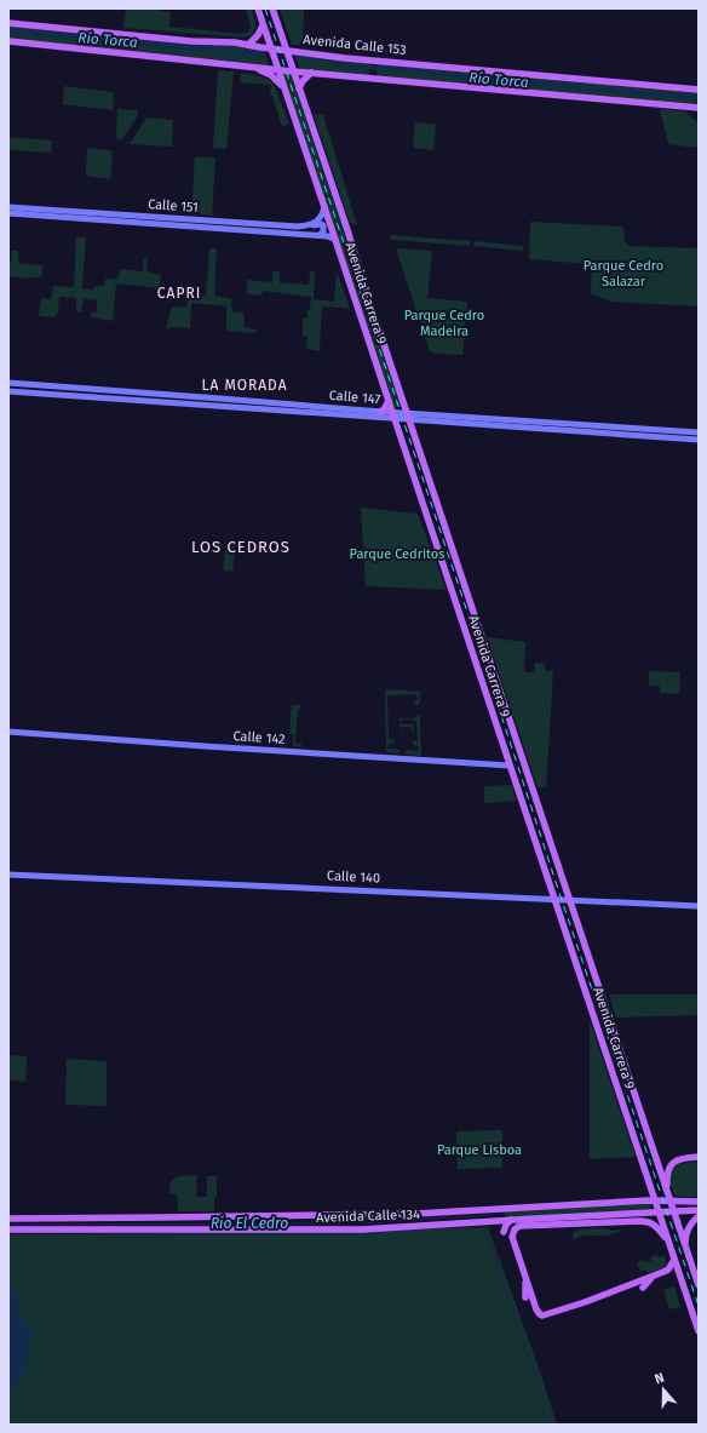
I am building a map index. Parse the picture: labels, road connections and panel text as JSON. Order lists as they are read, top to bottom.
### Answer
{
  "streets": {
    "main road": [
      "Avenida Calle 153",
      "Calle 151",
      "Avenida Carrera 9",
      "Calle 147",
      "Calle 142",
      "Calle 140",
      "Avenida Calle 134"
    ]
  },
  "crossings": [
    ["Avenida Calle 153", "Avenida Carrera 9"],
    ["Calle 151", "Avenida Carrera 9"],
    ["Avenida Carrera 9", "Calle 147"],
    ["Avenida Carrera 9", "Calle 142"],
    ["Avenida Carrera 9", "Calle 140"],
    ["Avenida Carrera 9", "Avenida Calle 134"]
  ],
  "districts": ["CAPRI", "LA MORADA", "LOS CEDROS"],
  "water": ["Río Torca", "Río El Cedro"],
  "parks": [
    "Parque Cedro Salazar",
    "Parque Cedro Madeira",
    "Parque Cedritos",
    "Parque Lisboa"
  ],
  "north": "top"
}
